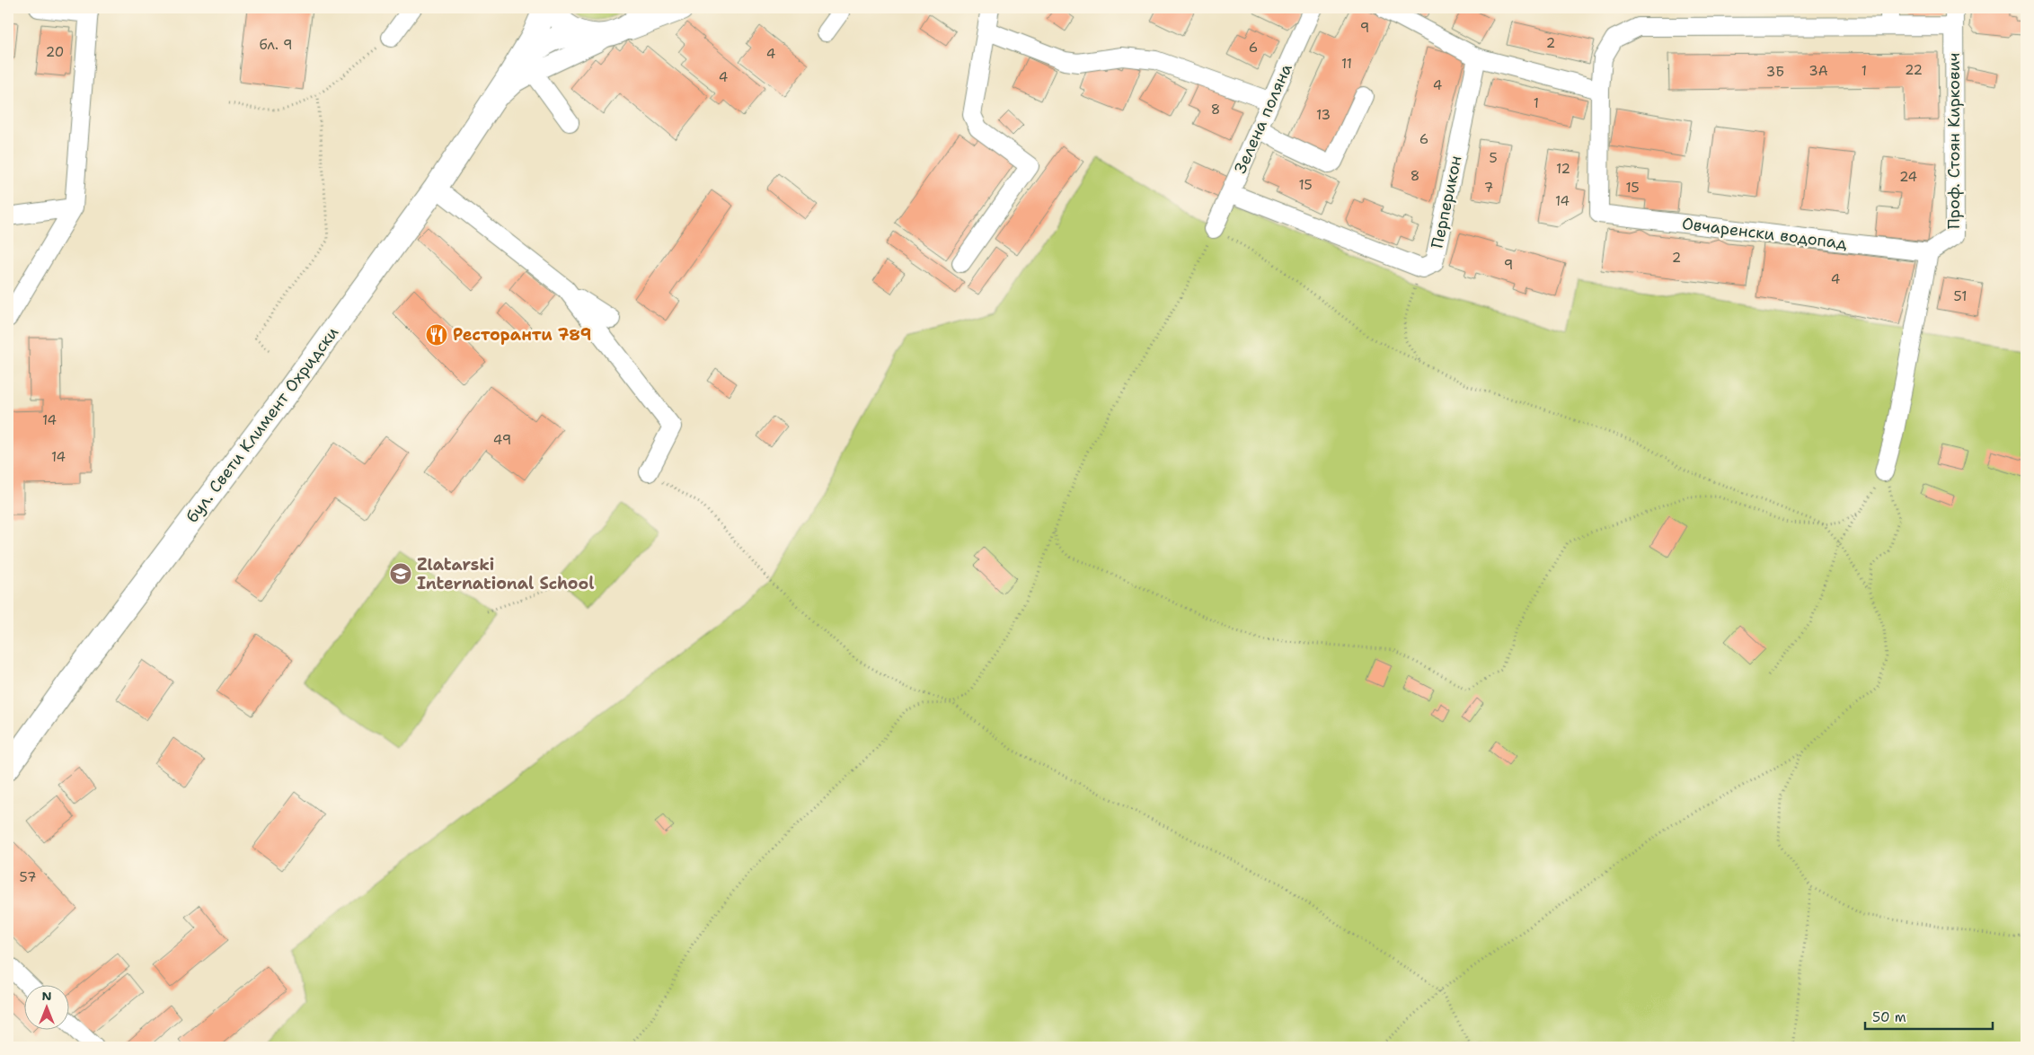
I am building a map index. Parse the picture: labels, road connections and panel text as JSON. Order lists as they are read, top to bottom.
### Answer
{
  "streets": {
    "main road": ["бул. Свети Климент Охридски"],
    "street": [
      "Зелена поляна",
      "Проф. Стоян Киркович",
      "Перперикон",
      "Овчаренски водопад"
    ]
  },
  "crossings": [
    ["Зелена поляна", "Перперикон"],
    ["Проф. Стоян Киркович", "Овчаренски водопад"]
  ],
  "places": {
    "restaurant": ["Ресторанти 789"],
    "school or university": ["Zlatarski International School"]
  },
  "house_numbers": [
    "9",
    "2",
    "бл. 9",
    "6",
    "20",
    "4",
    "11",
    "22",
    "3А",
    "1",
    "3Б",
    "4",
    "4",
    "1",
    "8",
    "13",
    "6",
    "5",
    "12",
    "8",
    "24",
    "15",
    "7",
    "15",
    "14",
    "2",
    "9",
    "4",
    "51",
    "14",
    "49",
    "14",
    "57"
  ],
  "scale_bar": "50 m",
  "north": "top"
}
